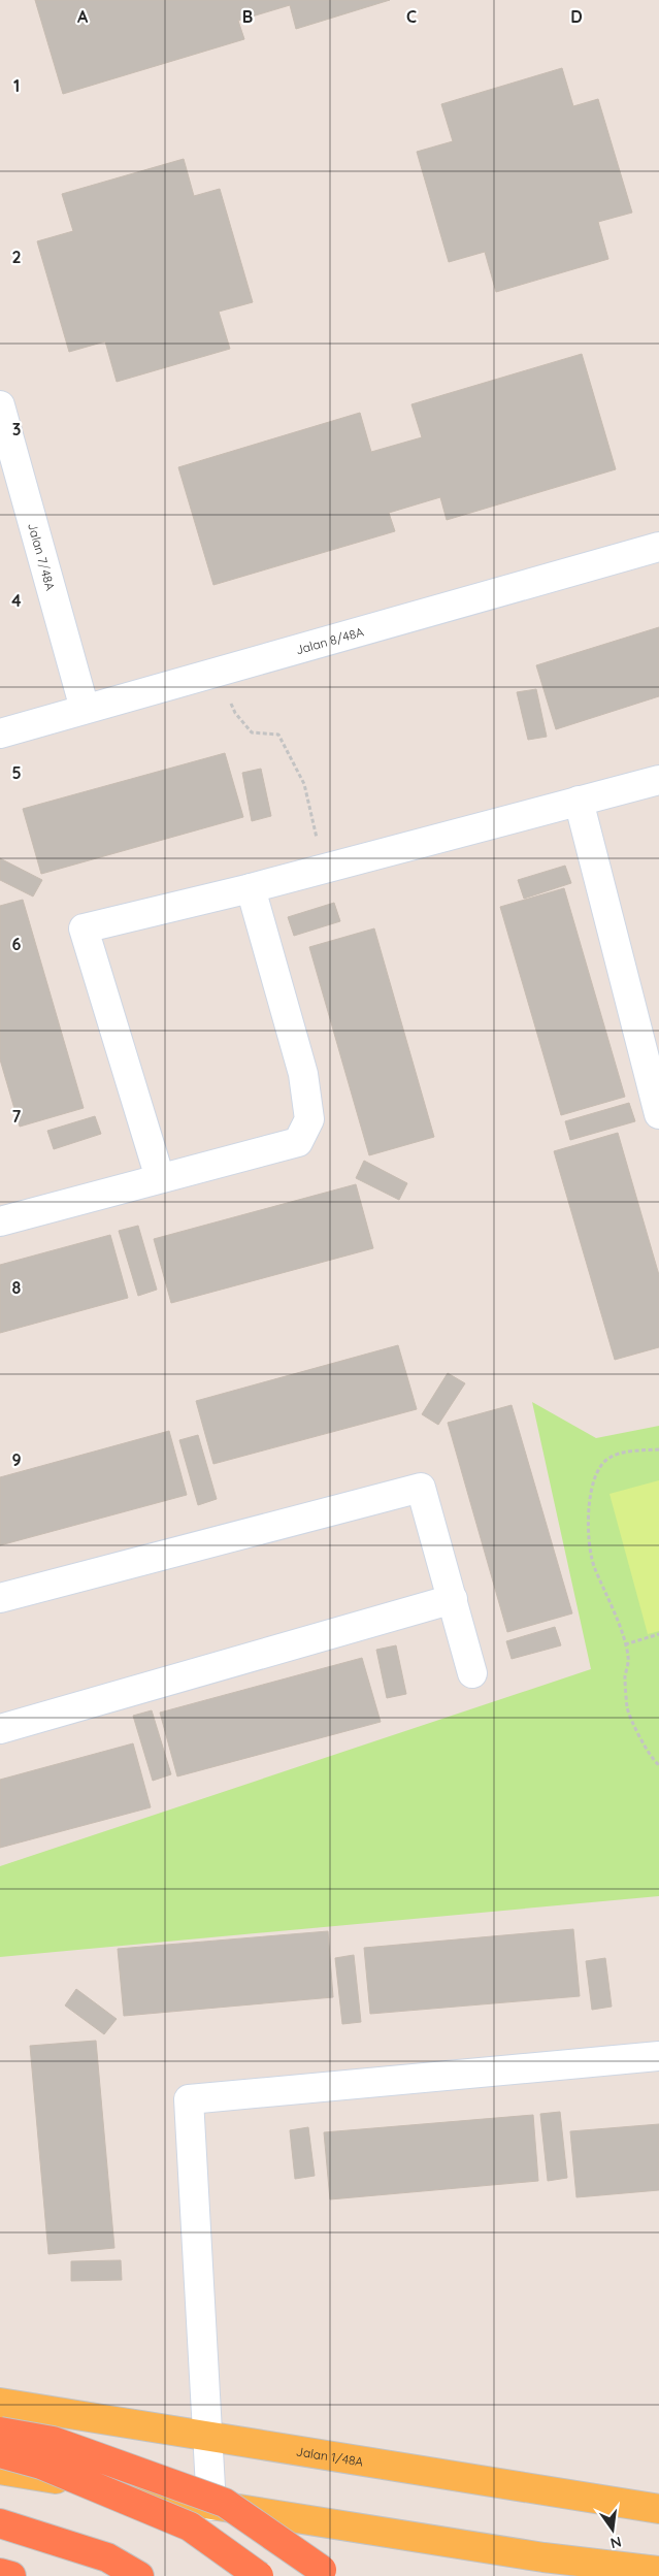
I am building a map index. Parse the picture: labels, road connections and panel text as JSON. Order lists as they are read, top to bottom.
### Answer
{
  "streets": {
    "main road": ["Jalan 1/48A"],
    "street": ["Jalan 7/48A", "Jalan 8/48A"]
  },
  "crossings": [
    ["Jalan 7/48A", "Jalan 8/48A"]
  ],
  "north": "bottom",
  "grid": {
    "columns": [
      "A",
      "B",
      "C",
      "D"
    ],
    "rows": [
      "1",
      "2",
      "3",
      "4",
      "5",
      "6",
      "7",
      "8",
      "9"
    ]
  }
}
